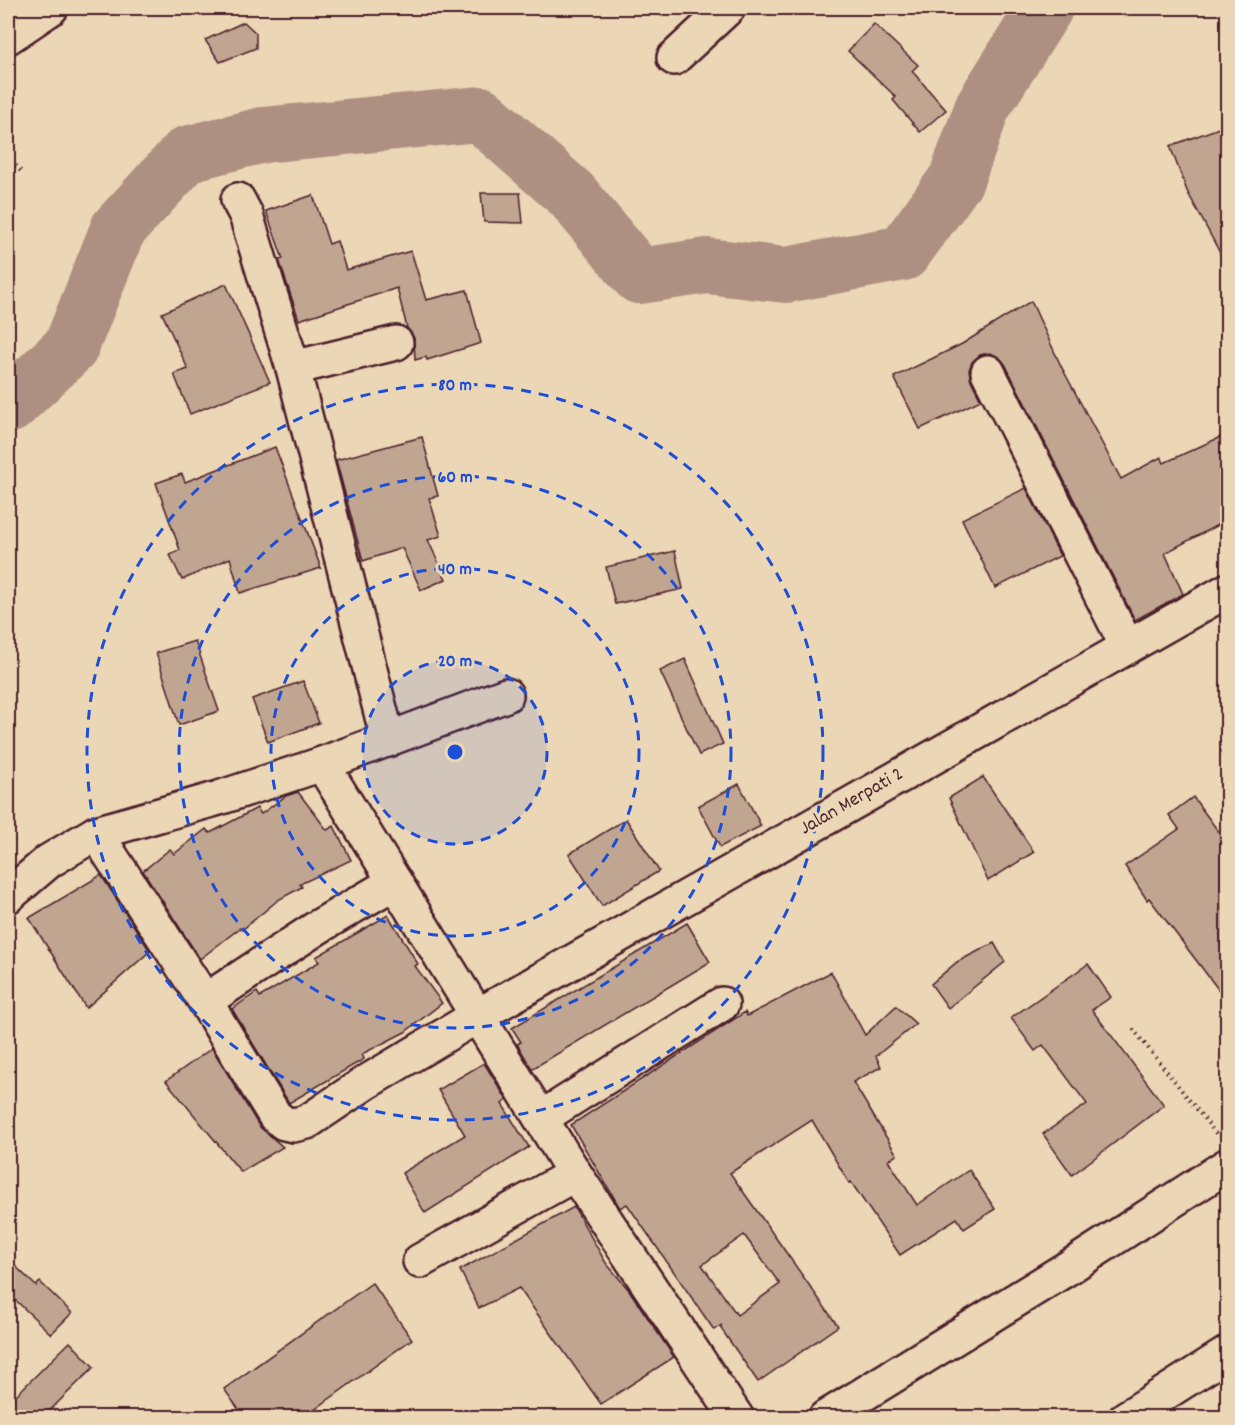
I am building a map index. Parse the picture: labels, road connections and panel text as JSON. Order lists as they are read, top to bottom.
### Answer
{
  "streets": {
    "street": ["Jalan Merpati 2"]
  },
  "rings": [
    "80 m",
    "60 m",
    "40 m",
    "20 m"
  ]
}
